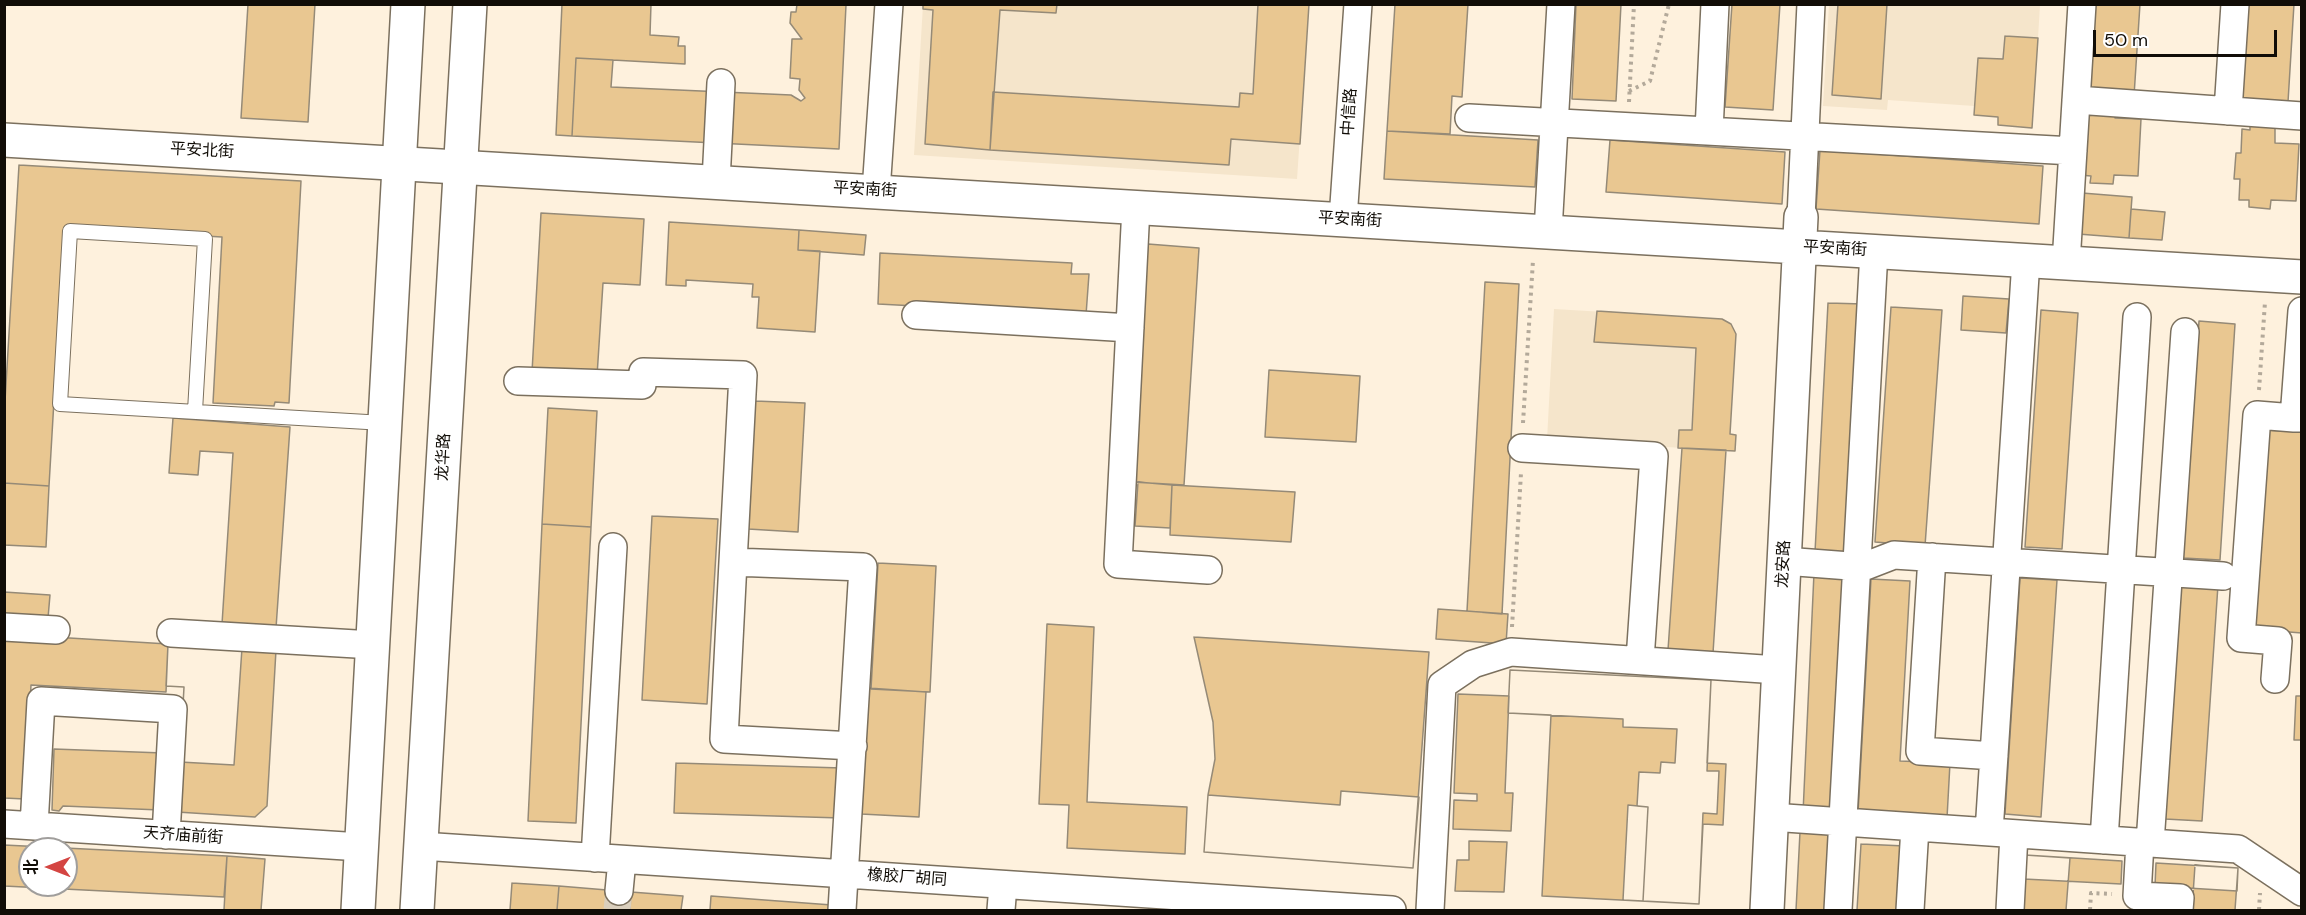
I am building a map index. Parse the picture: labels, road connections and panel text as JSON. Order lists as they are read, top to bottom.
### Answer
{
  "streets": {
    "street": [
      "中信路",
      "平安北街",
      "平安南街",
      "龙华路",
      "龙安路",
      "天齐庙前街",
      "橡胶厂胡同"
    ]
  },
  "crossings": [
    ["中信路", "平安南街"],
    ["平安北街", "平安南街"],
    ["平安南街", "龙华路"],
    ["平安南街", "龙安路"],
    ["龙华路", "橡胶厂胡同"]
  ],
  "scale_bar": "50 m",
  "north": "left"
}
